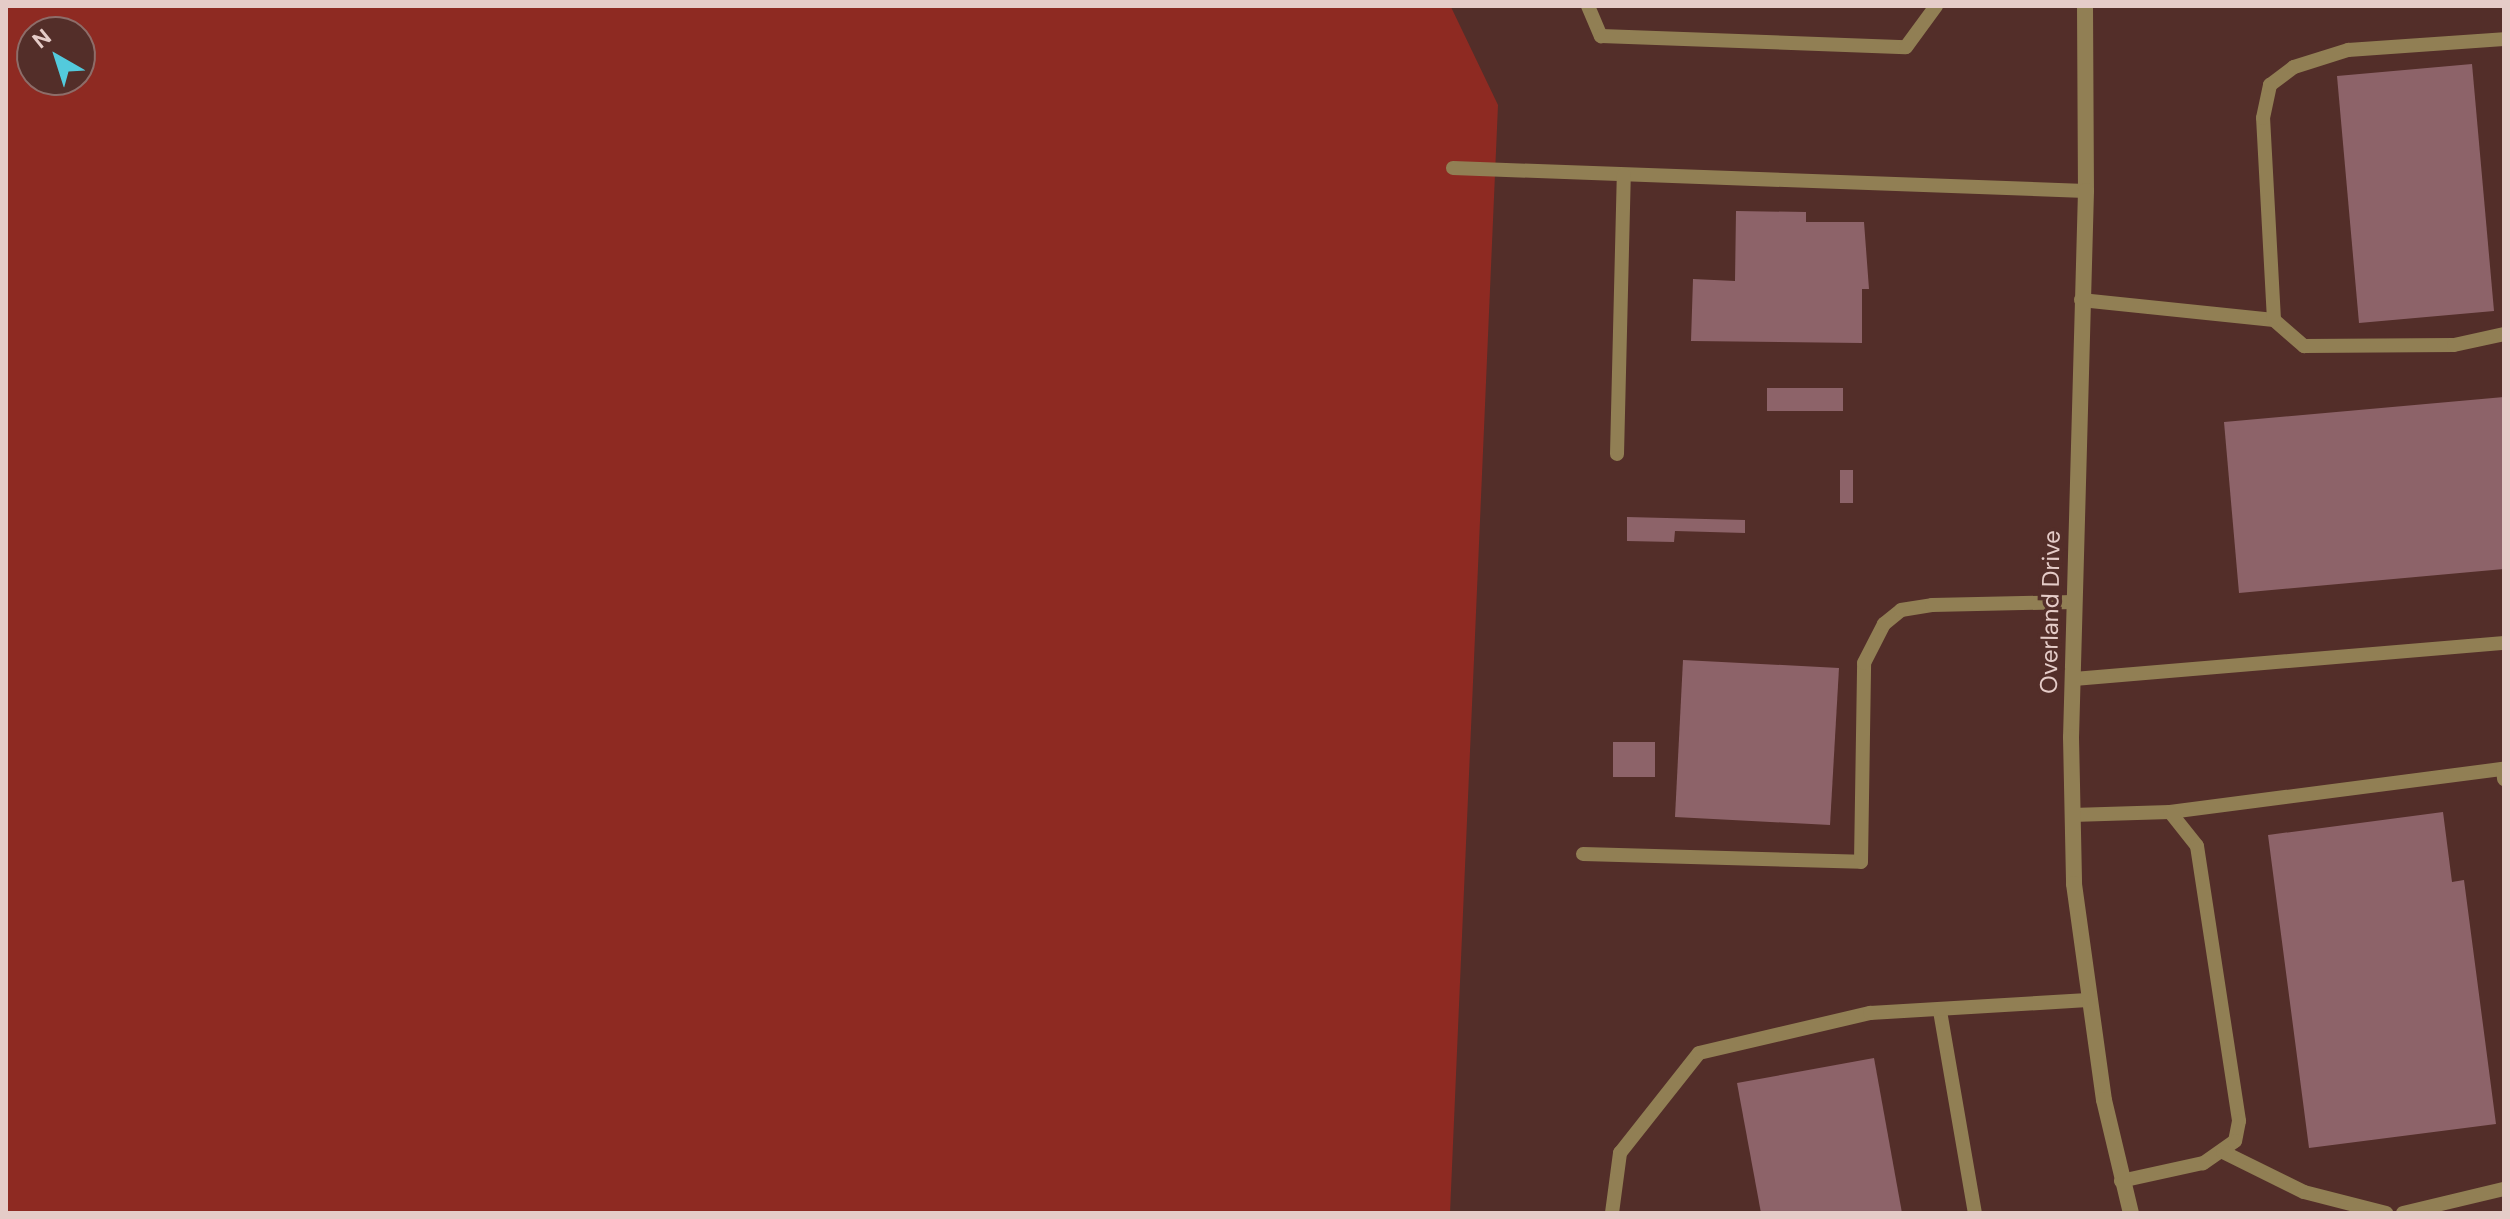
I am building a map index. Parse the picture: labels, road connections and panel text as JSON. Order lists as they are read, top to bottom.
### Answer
{
  "streets": {
    "street": ["Overland Drive"]
  },
  "north": "top left"
}
